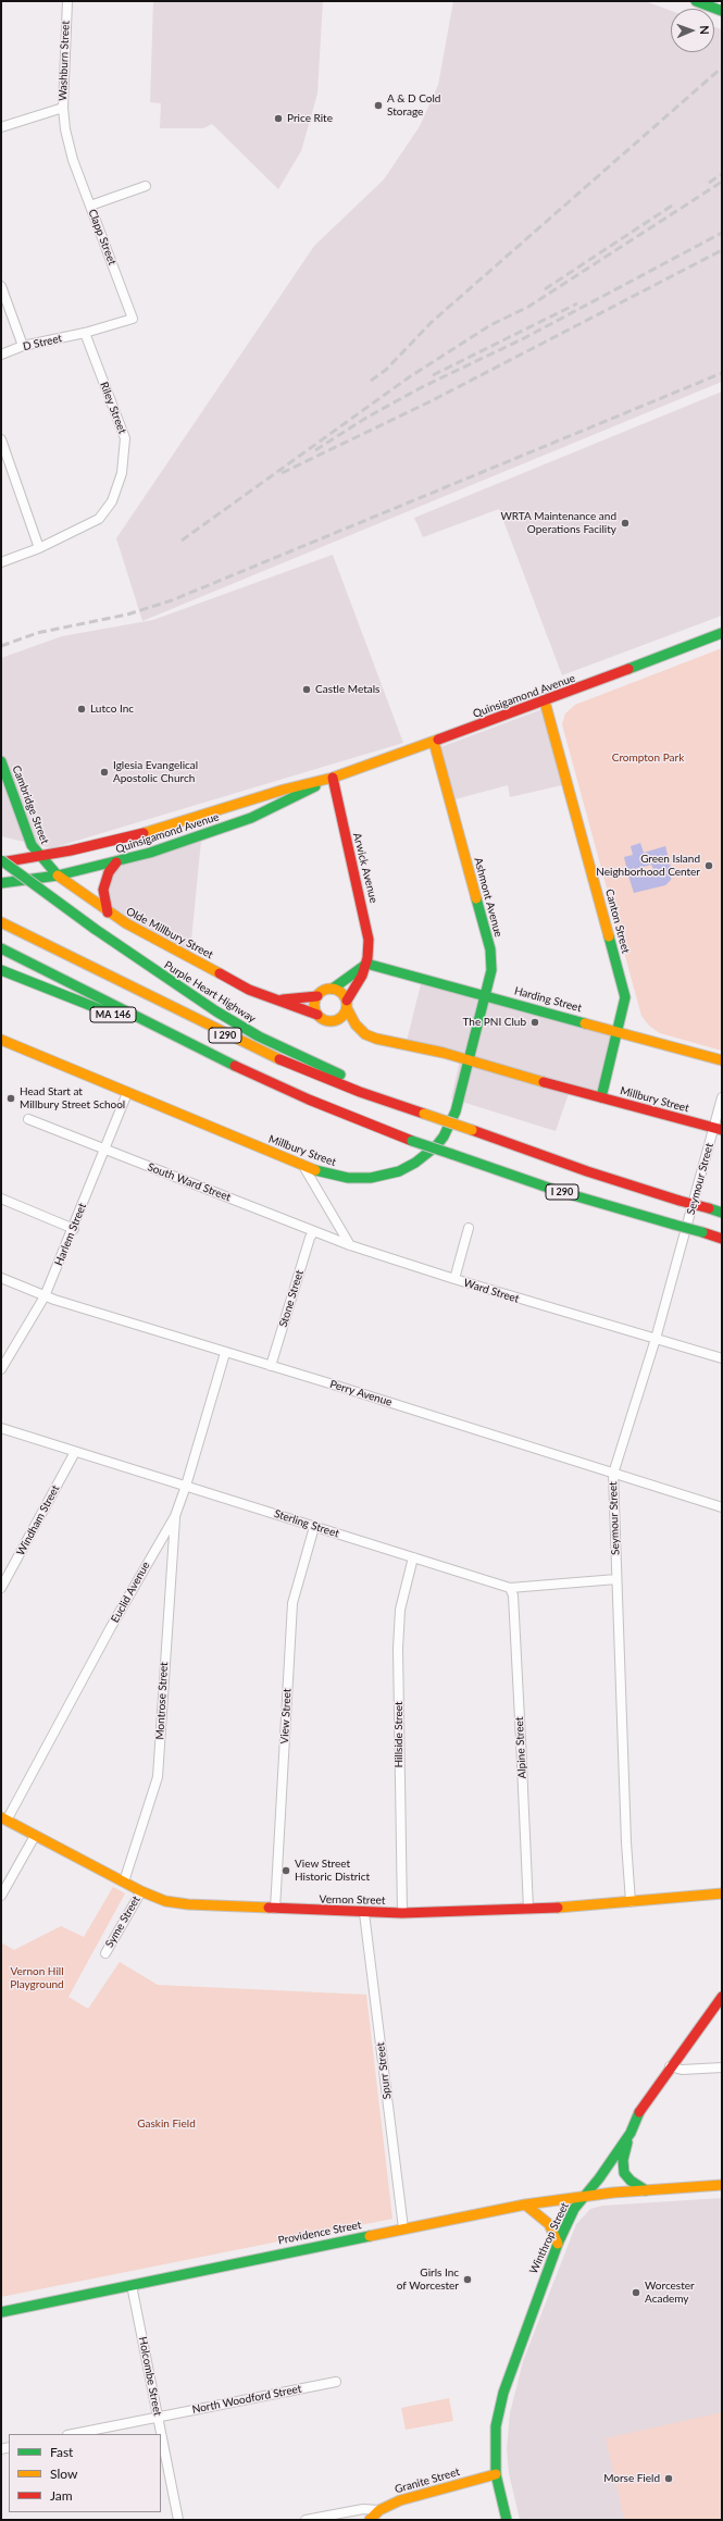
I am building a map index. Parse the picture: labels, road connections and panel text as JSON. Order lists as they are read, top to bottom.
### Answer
{
  "streets": {
    "main road": [
      "Quinsigamond Avenue",
      "Cambridge Street",
      "Arwick Avenue",
      "Ashmont Avenue",
      "Canton Street",
      "Olde Millbury Street",
      "Purple Heart Highway",
      "Harding Street",
      "MA 146",
      "I 290",
      "Millbury Street",
      "Vernon Street",
      "Providence Street",
      "Winthrop Street",
      "Granite Street"
    ],
    "street": [
      "Washburn Street",
      "Clapp Street",
      "D Street",
      "Riley Street",
      "Seymour Street",
      "South Ward Street",
      "Harlem Street",
      "Ward Street",
      "Stone Street",
      "Perry Avenue",
      "Windham Street",
      "Sterling Street",
      "Euclid Avenue",
      "Montrose Street",
      "View Street",
      "Hillside Street",
      "Alpine Street",
      "Syme Street",
      "Spurr Street",
      "Holcombe Street",
      "North Woodford Street"
    ]
  },
  "crossings": [
    ["Washburn Street", "Clapp Street"],
    ["Clapp Street", "D Street"],
    ["Clapp Street", "Riley Street"],
    ["D Street", "Riley Street"],
    ["Quinsigamond Avenue", "Cambridge Street"],
    ["Quinsigamond Avenue", "Arwick Avenue"],
    ["Quinsigamond Avenue", "Ashmont Avenue"],
    ["Quinsigamond Avenue", "Canton Street"],
    ["Quinsigamond Avenue", "Olde Millbury Street"],
    ["Quinsigamond Avenue", "Purple Heart Highway"],
    ["Cambridge Street", "Olde Millbury Street"],
    ["Arwick Avenue", "Olde Millbury Street"],
    ["Arwick Avenue", "Harding Street"],
    ["Ashmont Avenue", "Harding Street"],
    ["Ashmont Avenue", "Millbury Street"],
    ["Canton Street", "Harding Street"],
    ["Canton Street", "Millbury Street"],
    ["Purple Heart Highway", "I 290"],
    ["MA 146", "I 290"],
    ["Millbury Street", "Seymour Street"],
    ["Millbury Street", "Harlem Street"],
    ["Seymour Street", "Ward Street"],
    ["Seymour Street", "Perry Avenue"],
    ["Seymour Street", "Sterling Street"],
    ["Seymour Street", "Vernon Street"],
    ["South Ward Street", "Harlem Street"],
    ["South Ward Street", "Ward Street"],
    ["South Ward Street", "Stone Street"],
    ["Harlem Street", "Perry Avenue"],
    ["Stone Street", "Perry Avenue"],
    ["Perry Avenue", "Euclid Avenue"],
    ["Windham Street", "Sterling Street"],
    ["Sterling Street", "Euclid Avenue"],
    ["Sterling Street", "View Street"],
    ["Sterling Street", "Hillside Street"],
    ["Sterling Street", "Alpine Street"],
    ["Euclid Avenue", "Montrose Street"],
    ["Euclid Avenue", "Vernon Street"],
    ["Montrose Street", "Vernon Street"],
    ["View Street", "Vernon Street"],
    ["Hillside Street", "Vernon Street"],
    ["Alpine Street", "Vernon Street"],
    ["Vernon Street", "Syme Street"],
    ["Vernon Street", "Spurr Street"],
    ["Spurr Street", "Providence Street"],
    ["Providence Street", "Winthrop Street"],
    ["Providence Street", "Holcombe Street"],
    ["Winthrop Street", "Granite Street"],
    ["Holcombe Street", "North Woodford Street"]
  ],
  "parks": ["Crompton Park", "Vernon Hill Playground", "Gaskin Field"],
  "places": [
    "A & D Cold Storage",
    "Price Rite",
    "WRTA Maintenance and Operations Facility",
    "Castle Metals",
    "Lutco Inc",
    "Iglesia Evangelical Apostolic Church",
    "Green Island Neighborhood Center",
    "The PNI Club",
    "Head Start at Millbury Street School",
    "View Street Historic District",
    "Girls Inc of Worcester",
    "Worcester Academy",
    "Morse Field"
  ],
  "legend": ["Fast", "Slow", "Jam"],
  "north": "right"
}
